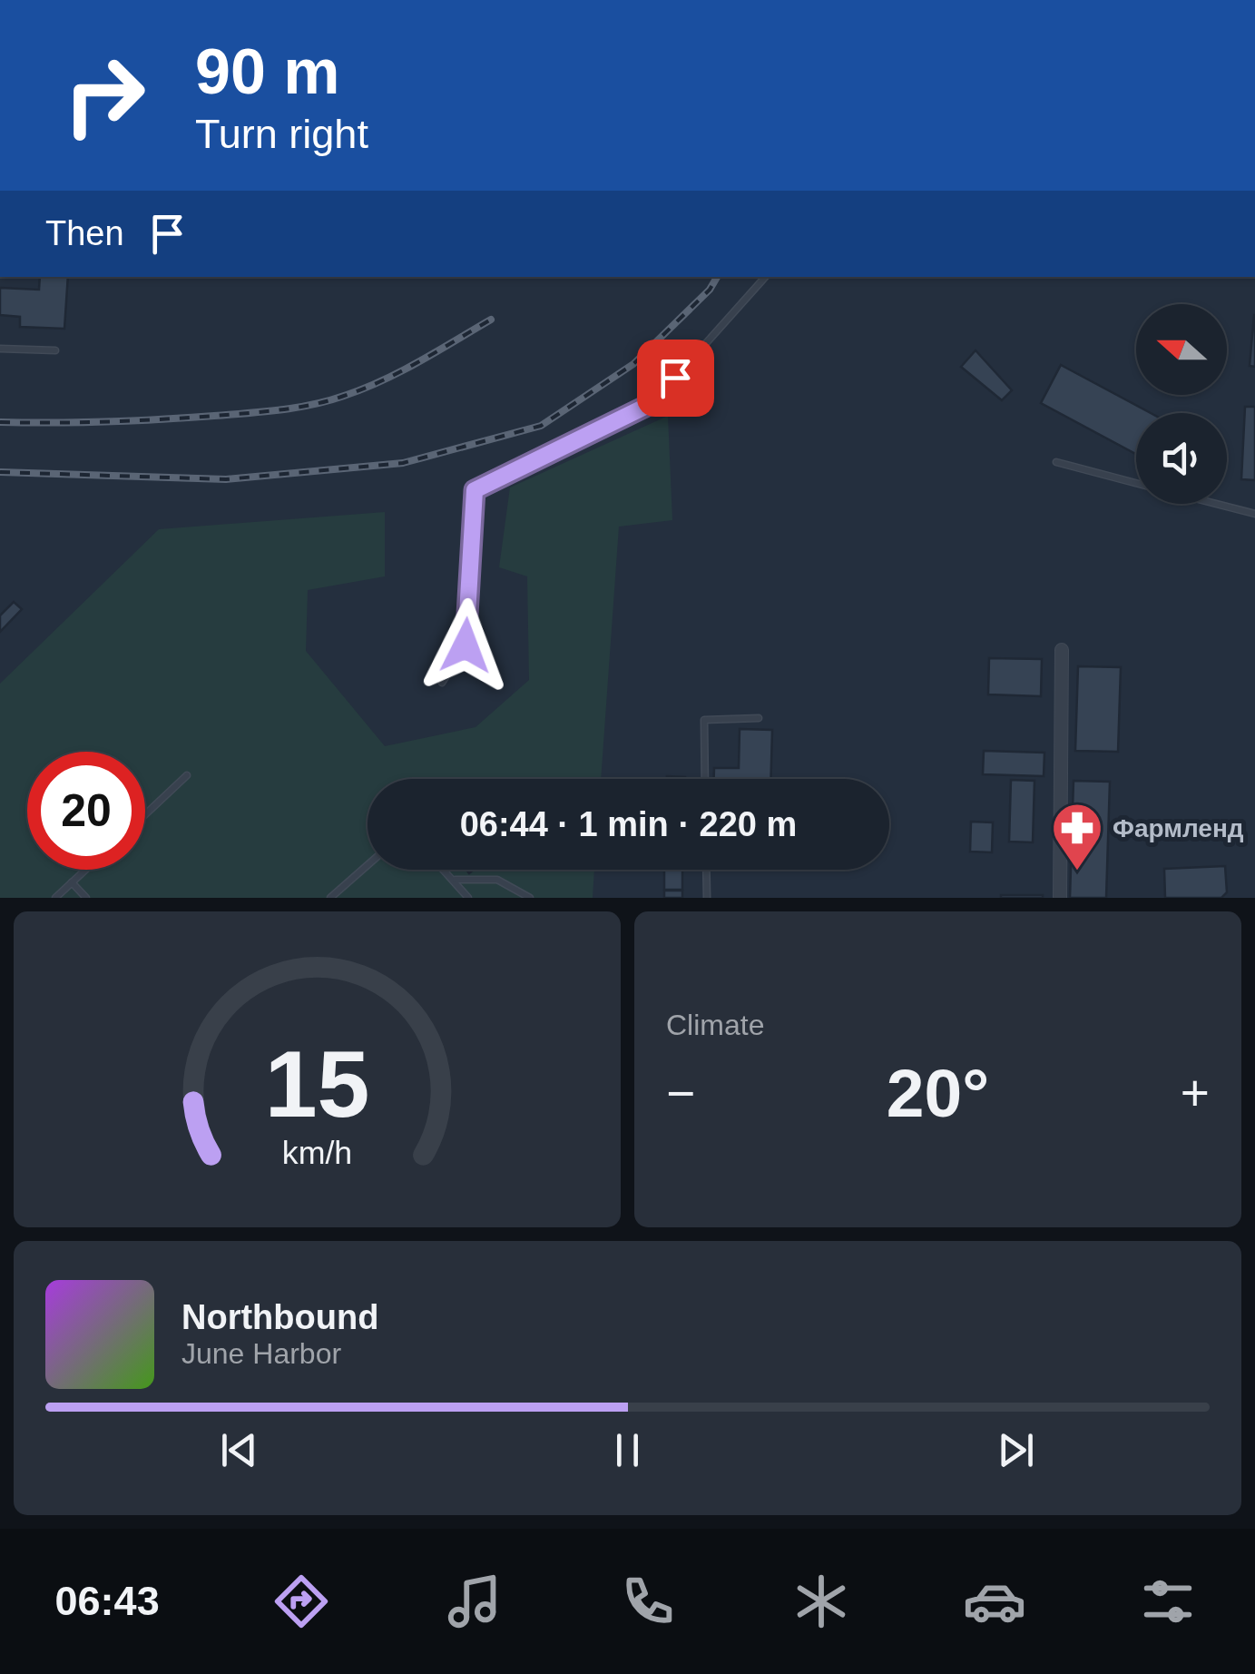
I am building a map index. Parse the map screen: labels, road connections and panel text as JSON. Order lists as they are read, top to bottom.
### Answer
{
  "places": {
    "pharmacy": ["Фармленд"]
  },
  "north": "left",
  "page": {
    "turn": ["90 m", "Turn right"],
    "then": "Then",
    "limit": "20",
    "trip": "06:44 · 1 min · 220 m",
    "tile": "Climate",
    "heat": ["−", "20°", "+"],
    "song": ["Northbound", "June Harbor"],
    "tabs": "06:43",
    "gauge": ["15", "km/h"]
  }
}
